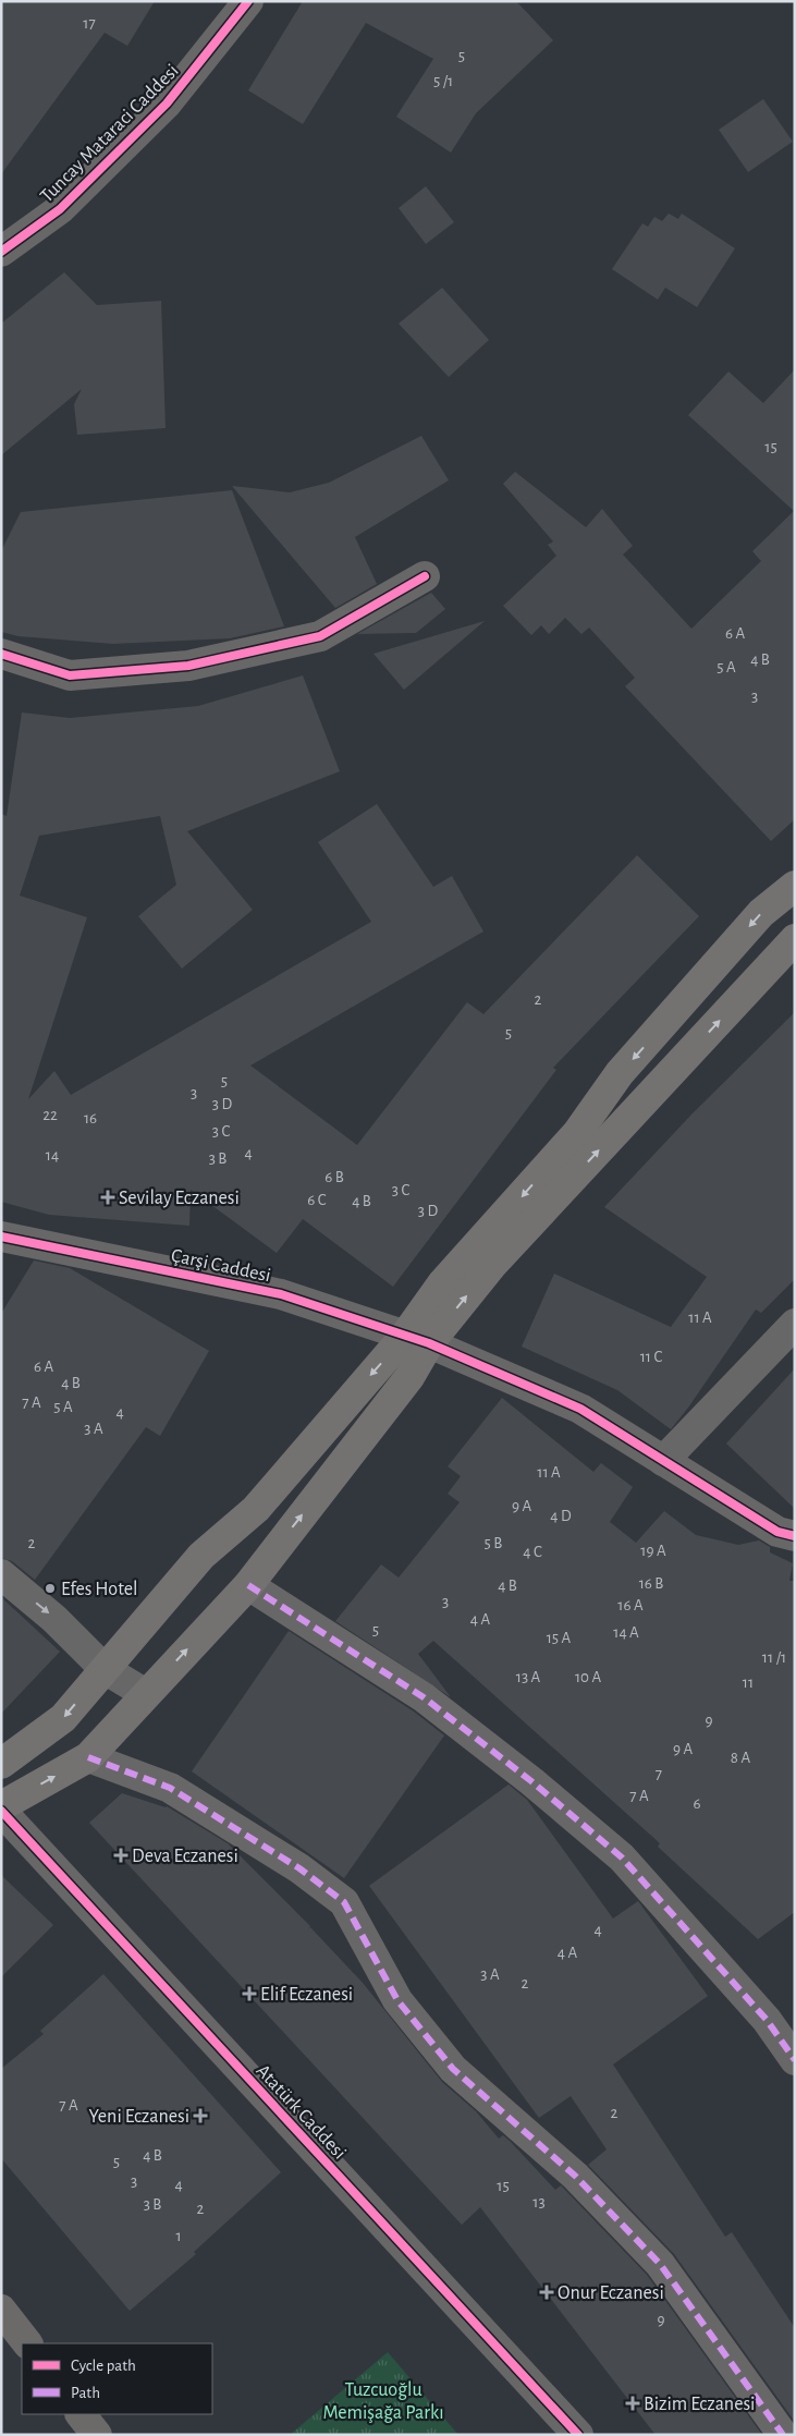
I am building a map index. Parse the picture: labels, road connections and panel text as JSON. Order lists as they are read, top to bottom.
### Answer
{
  "streets": {
    "street": ["Tuncay Mataraci Caddesi", "Çarşi Caddesi", "Atatürk Caddesi"]
  },
  "parks": ["Tuzcuoğlu Memişağa Parkı"],
  "places": {
    "health": [
      "Sevilay Eczanesi",
      "Deva Eczanesi",
      "Elif Eczanesi",
      "Yeni Eczanesi",
      "Onur Eczanesi",
      "Bizim Eczanesi"
    ],
    "other": ["Efes Hotel"]
  },
  "house_numbers": [
    "17",
    "5",
    "5 /1",
    "15",
    "6 A",
    "4 B",
    "5 A",
    "3",
    "2",
    "5",
    "5",
    "3",
    "3 D",
    "22",
    "16",
    "3 C",
    "4",
    "14",
    "3 B",
    "6 B",
    "3 C",
    "6 C",
    "4 B",
    "3 D",
    "11 A",
    "11 C",
    "6 A",
    "4 B",
    "7 A",
    "5 A",
    "4",
    "3 A",
    "11 A",
    "9 A",
    "4 D",
    "2",
    "5 B",
    "19 A",
    "4 C",
    "16 B",
    "4 B",
    "3",
    "16 A",
    "4 A",
    "5",
    "14 A",
    "15 A",
    "11 /1",
    "13 A",
    "10 A",
    "11",
    "9",
    "9 A",
    "8 A",
    "7",
    "7 A",
    "6",
    "4",
    "4 A",
    "3 A",
    "2",
    "7 A",
    "2",
    "4 B",
    "5",
    "3",
    "4",
    "15",
    "13",
    "3 B",
    "2",
    "1",
    "9"
  ],
  "legend": ["Cycle path", "Path"]
}
